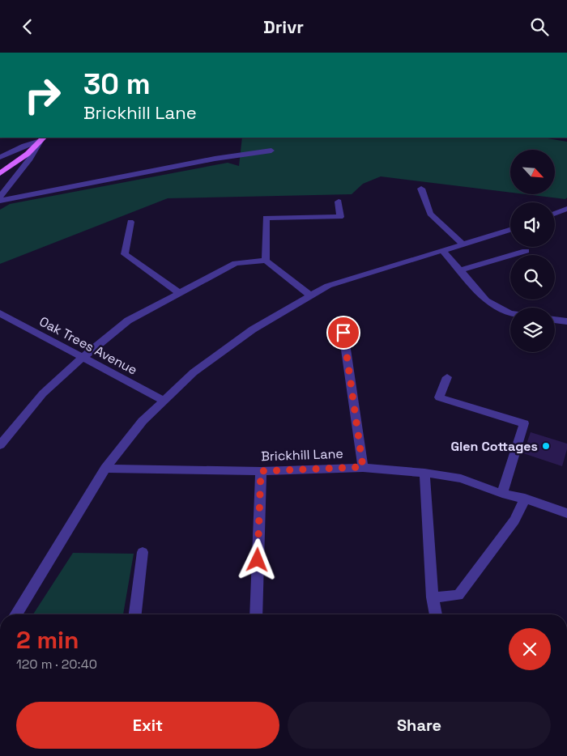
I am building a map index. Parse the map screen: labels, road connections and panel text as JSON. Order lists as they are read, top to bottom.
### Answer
{
  "streets": {
    "street": ["Oak Trees Avenue", "Brickhill Lane"]
  },
  "places": ["Glen Cottages"],
  "north": "bottom right",
  "page": {
    "header": "Drivr",
    "turn": ["30 m", "Brickhill Lane"],
    "heading": ["2 min", "120 m · 20:40"],
    "buttons": ["Exit", "Share"]
  }
}
